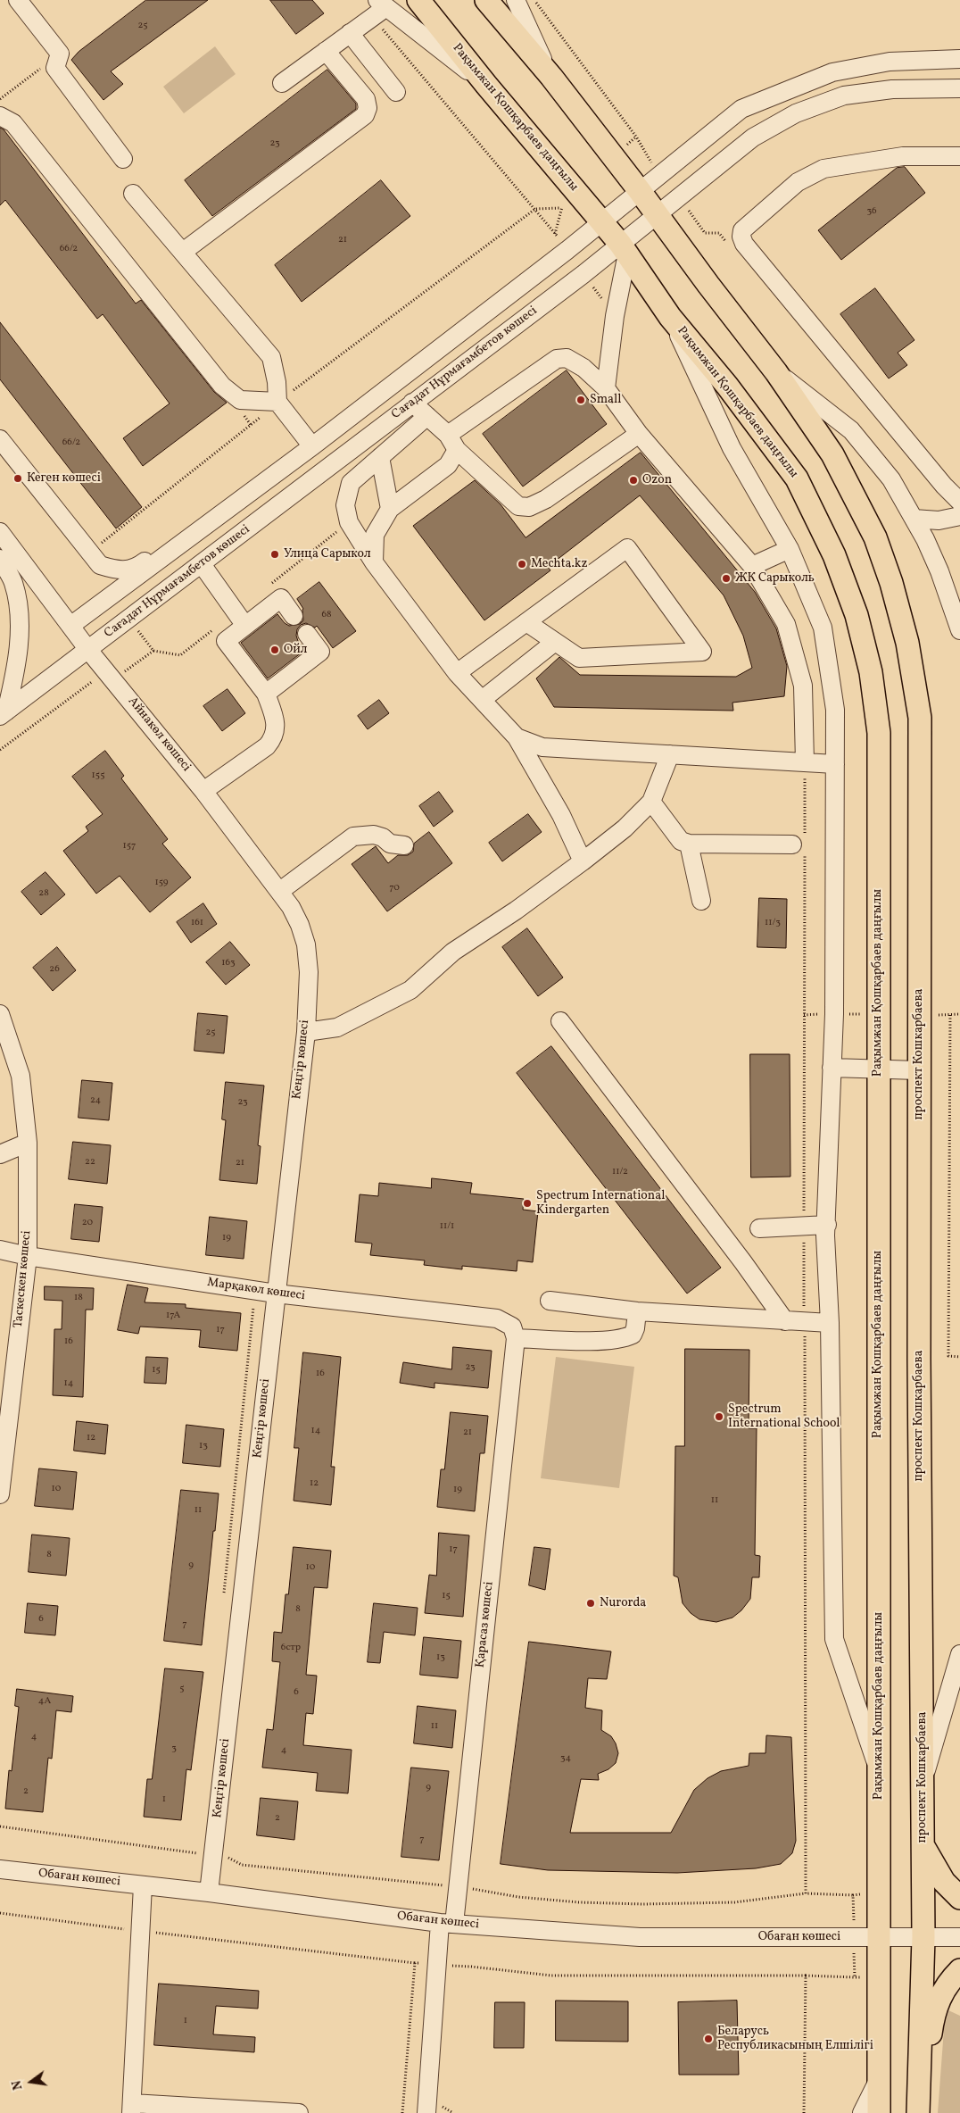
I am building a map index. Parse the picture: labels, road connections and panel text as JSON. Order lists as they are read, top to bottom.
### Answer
{
  "streets": {
    "main road": ["Рақымжан Қошқарбаев даңғылы", "проспект Кошкарбаева"],
    "street": [
      "Сағадат Нұрмағамбетов көшесі",
      "Айнакөл көшесі",
      "Кеңгір көшесі",
      "Таскескен көшесі",
      "Марқакөл көшесі",
      "Қарасаз көшесі",
      "Обаған көшесі"
    ]
  },
  "crossings": [
    ["Рақымжан Қошқарбаев даңғылы", "Сағадат Нұрмағамбетов көшесі"],
    ["Рақымжан Қошқарбаев даңғылы", "Обаған көшесі"],
    ["Сағадат Нұрмағамбетов көшесі", "Айнакөл көшесі"],
    ["Айнакөл көшесі", "Кеңгір көшесі"],
    ["проспект Кошкарбаева", "Обаған көшесі"],
    ["Кеңгір көшесі", "Марқакөл көшесі"],
    ["Кеңгір көшесі", "Обаған көшесі"],
    ["Таскескен көшесі", "Марқакөл көшесі"],
    ["Марқакөл көшесі", "Қарасаз көшесі"],
    ["Қарасаз көшесі", "Обаған көшесі"]
  ],
  "places": [
    "Small",
    "Кеген көшесі",
    "Ozon",
    "Улица Сарыкол",
    "Mechta.kz",
    "ЖК Сарыколь",
    "Ойл",
    "Spectrum International Kindergarten",
    "Spectrum International School",
    "Nurorda",
    "Беларусь Республикасының Елшілігі"
  ],
  "house_numbers": [
    "25",
    "23",
    "36",
    "21",
    "66/2",
    "66/2",
    "68",
    "155",
    "157",
    "159",
    "70",
    "28",
    "161",
    "11/3",
    "163",
    "26",
    "25",
    "24",
    "23",
    "22",
    "21",
    "11/2",
    "20",
    "11/1",
    "19",
    "18",
    "17А",
    "17",
    "16",
    "23",
    "15",
    "16",
    "14",
    "14",
    "21",
    "12",
    "13",
    "12",
    "10",
    "19",
    "11",
    "11",
    "17",
    "8",
    "9",
    "10",
    "15",
    "8",
    "6",
    "7",
    "6стр",
    "13",
    "5",
    "6",
    "4А",
    "11",
    "4",
    "3",
    "4",
    "34",
    "9",
    "2",
    "1",
    "2",
    "7",
    "1"
  ],
  "north": "left"
}
